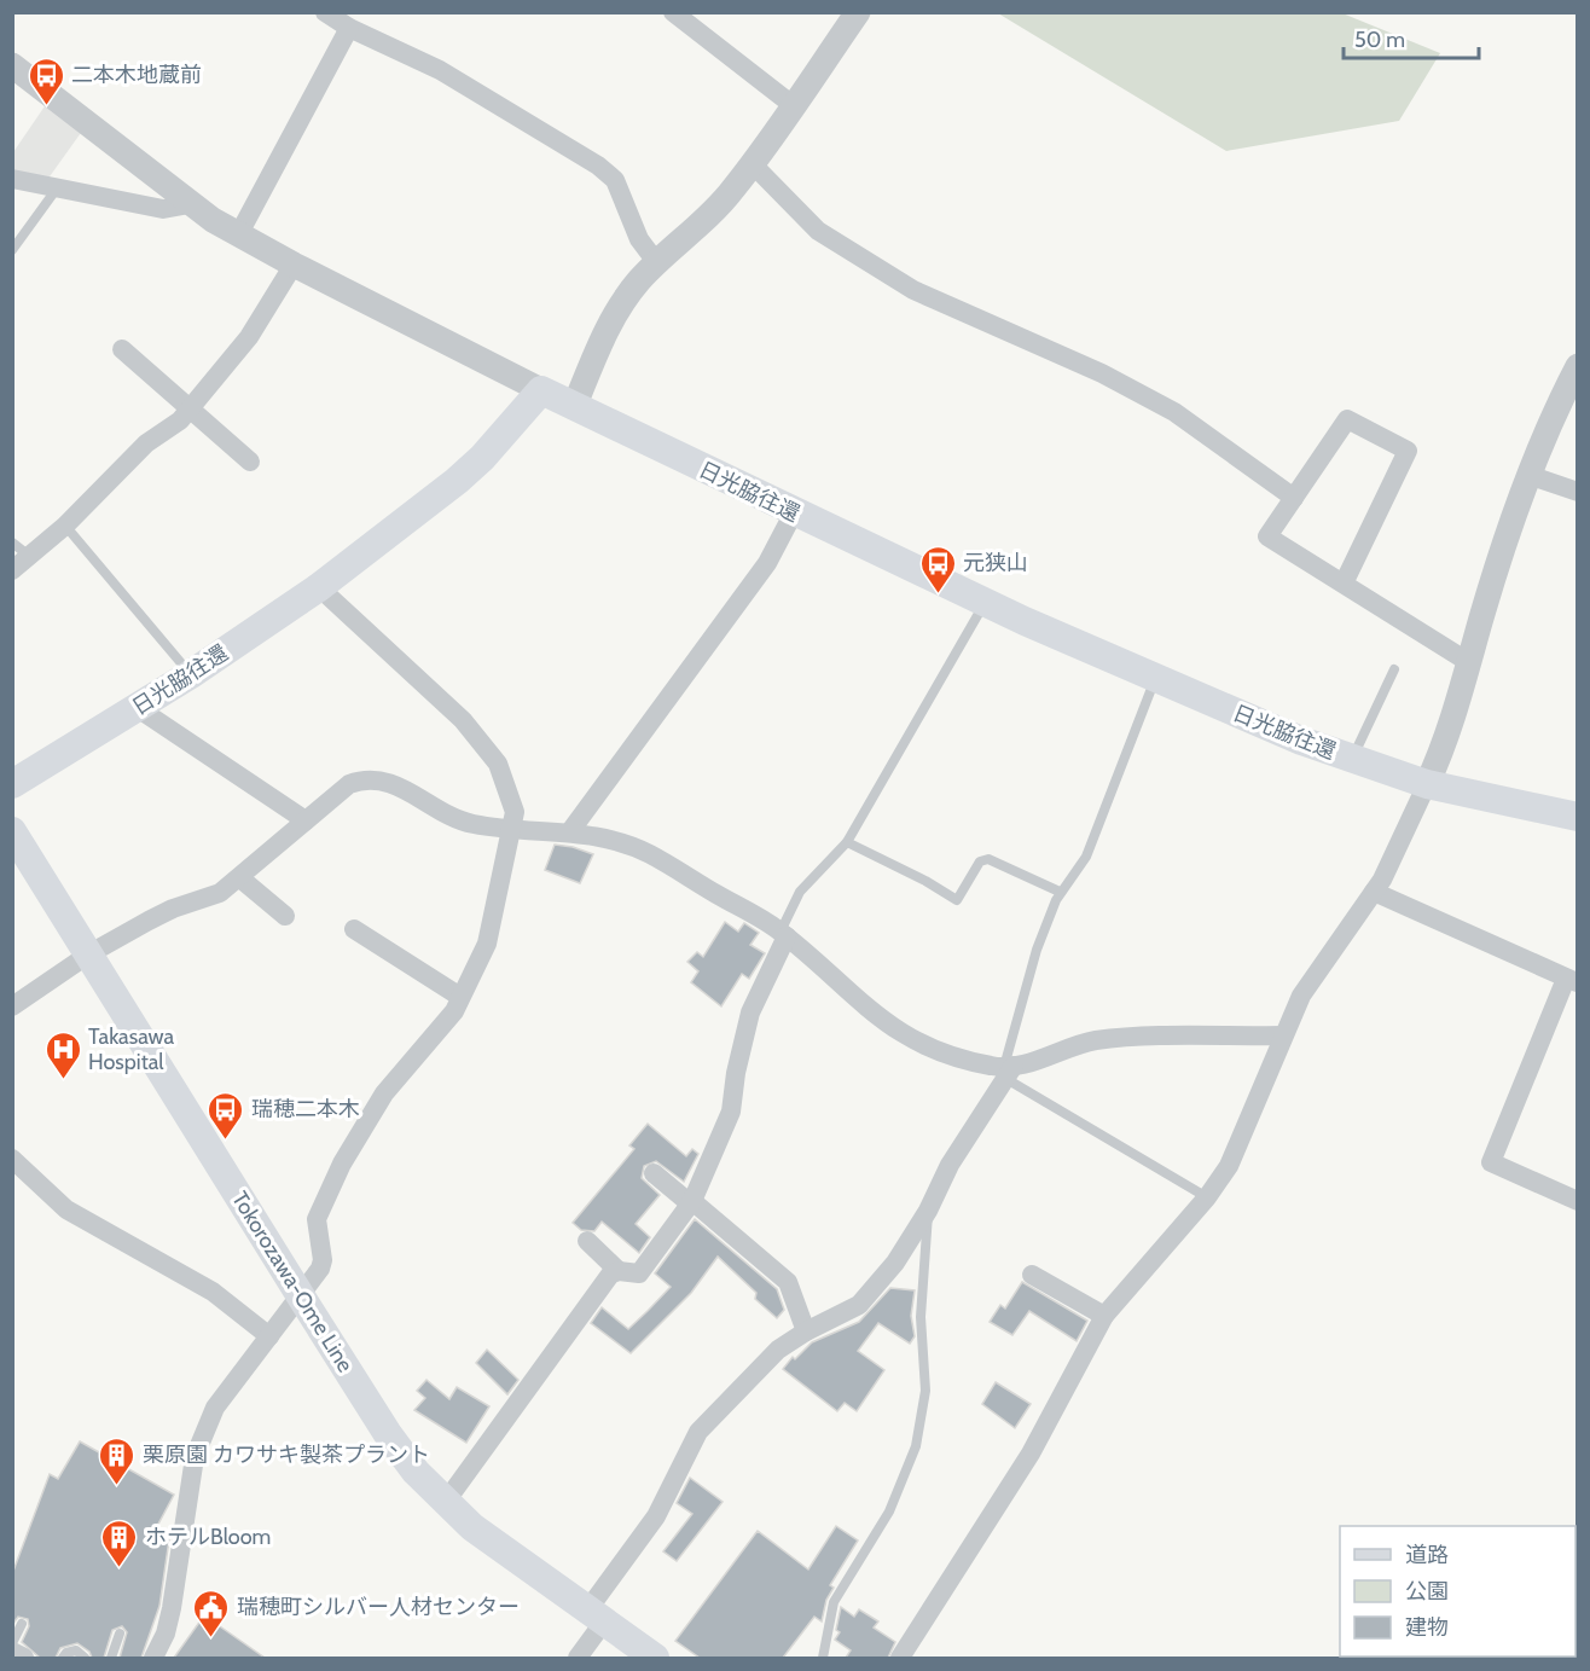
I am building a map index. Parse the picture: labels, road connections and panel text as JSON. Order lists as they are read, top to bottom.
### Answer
{
  "streets": {
    "main road": ["日光脇往還", "Tokorozawa-Ome Line"]
  },
  "places": {
    "bus stop": ["二本木地蔵前", "元狭山", "瑞穂二本木"],
    "hospital": ["Takasawa Hospital"],
    "building": ["栗原園 カワサキ製茶プラント", "ホテルBloom"],
    "public building": ["瑞穂町シルバー人材センター"]
  },
  "legend": ["道路", "公園", "建物"],
  "scale_bar": "50 m"
}
